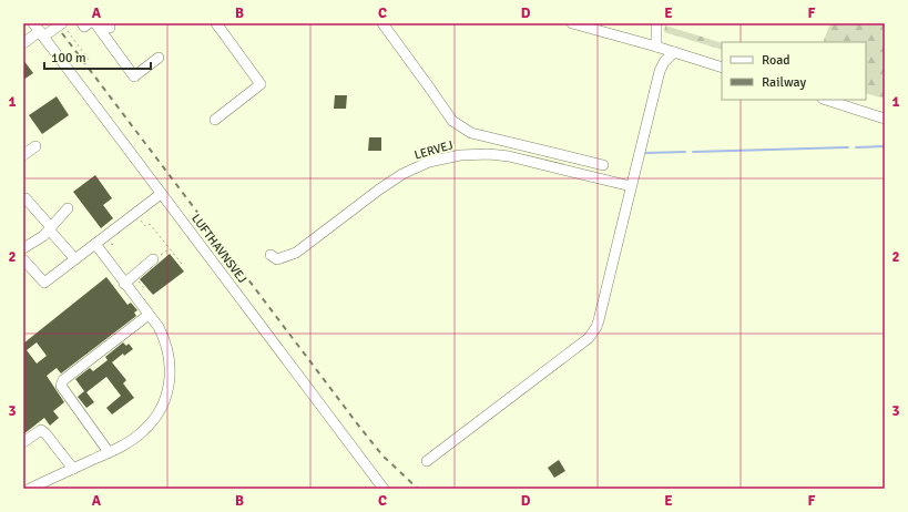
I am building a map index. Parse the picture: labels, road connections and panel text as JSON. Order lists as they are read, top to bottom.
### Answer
{
  "streets": {
    "street": ["LERVEJ", "LUFTHAVNSVEJ"]
  },
  "legend": ["Road", "Railway"],
  "scale_bar": "100 m",
  "grid": {
    "columns": [
      "A",
      "B",
      "C",
      "D",
      "E",
      "F"
    ],
    "rows": ["1", "2", "3"]
  }
}
